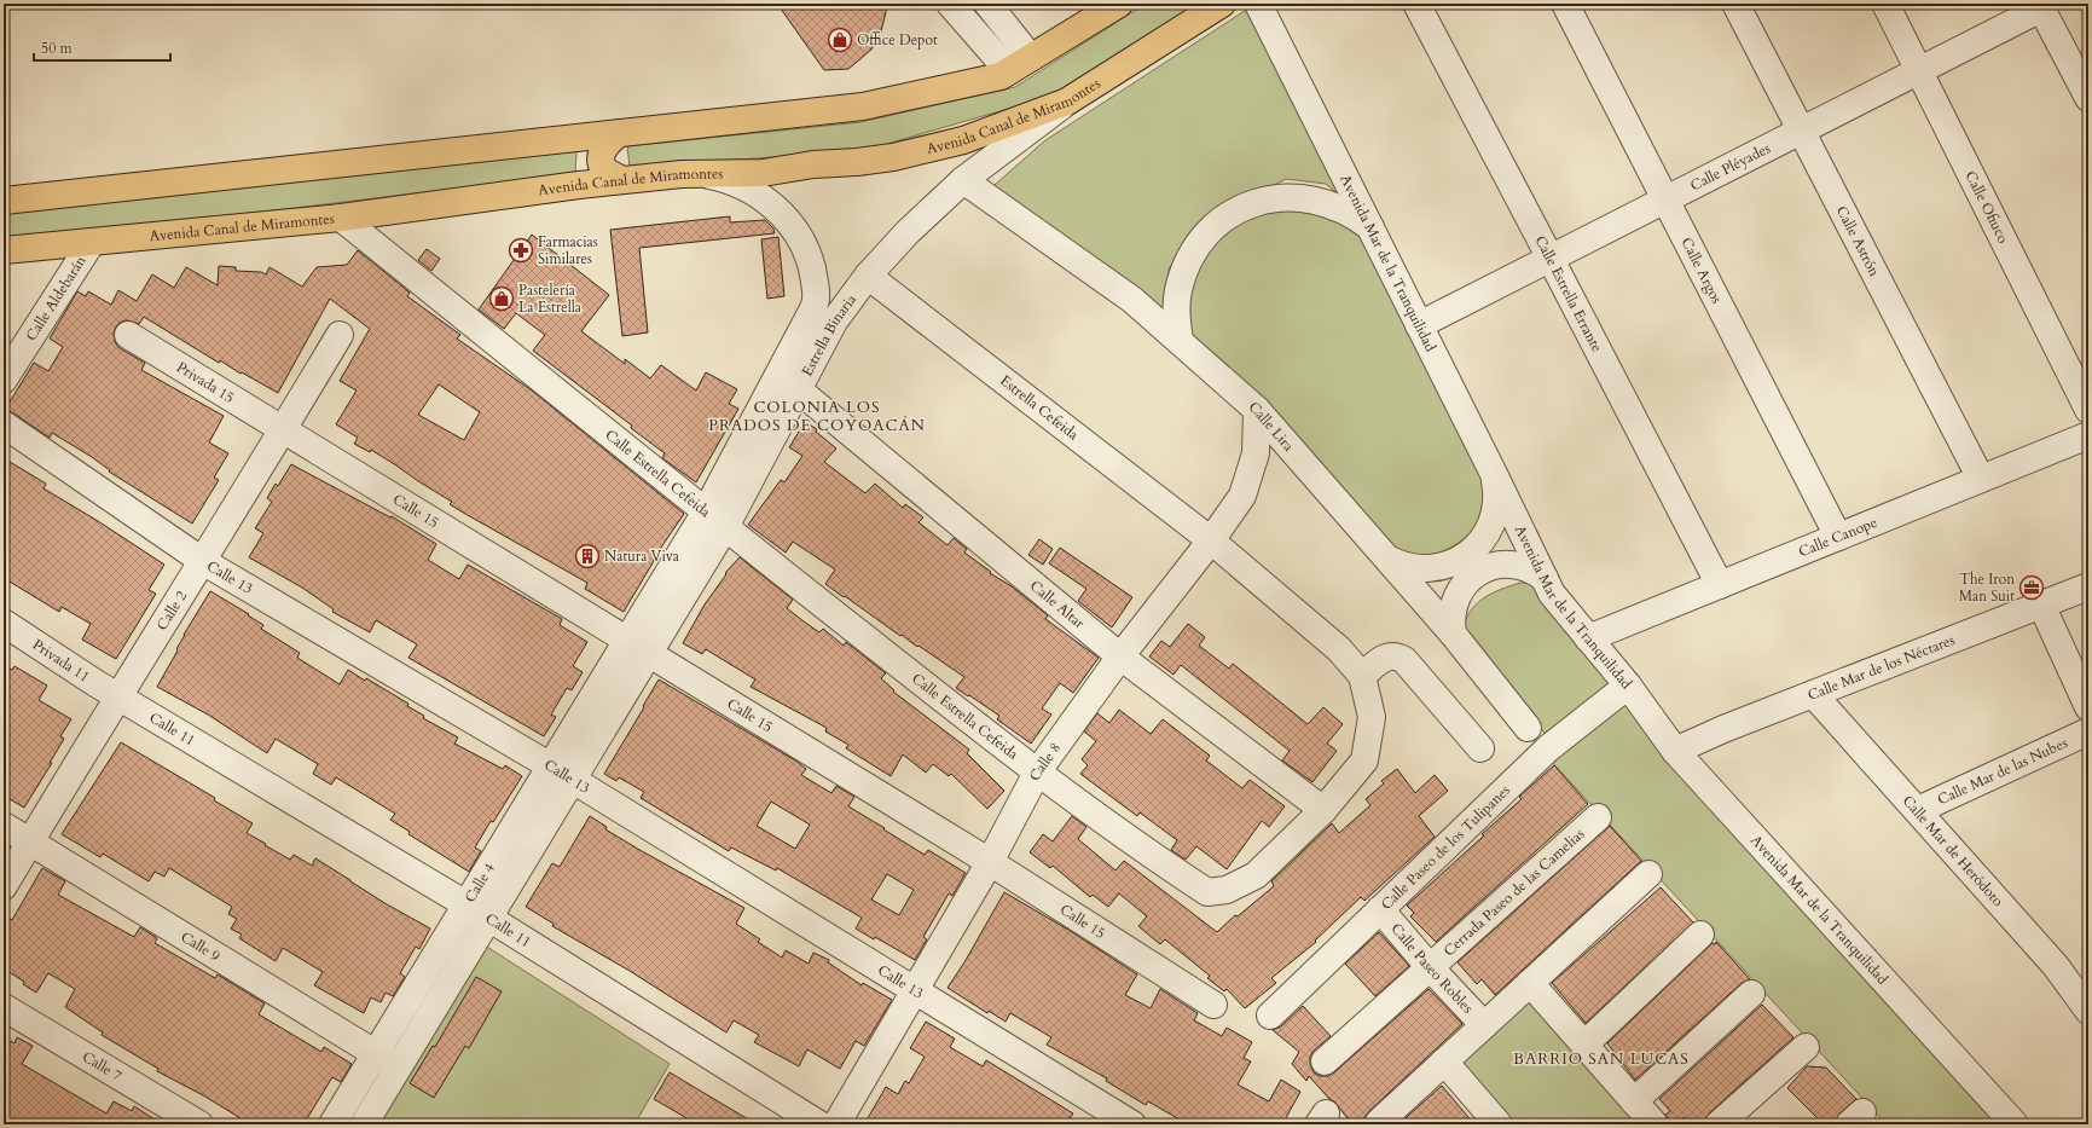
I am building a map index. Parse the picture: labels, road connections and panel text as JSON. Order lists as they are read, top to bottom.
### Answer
{
  "streets": {
    "main road": ["Avenida Canal de Miramontes"],
    "street": [
      "Calle Pléyades",
      "Calle Ofiuco",
      "Calle Astrón",
      "Avenida Mar de la Tranquilidad",
      "Calle Argos",
      "Calle Estrella Errante",
      "Calle Aldebarán",
      "Estrella Binaria",
      "Privada 15",
      "Estrella Cefeida",
      "Calle Lira",
      "Calle Estrella Cefeida",
      "Calle 15",
      "Calle Canope",
      "Calle 13",
      "Calle Altar",
      "Calle 2",
      "Privada 11",
      "Calle Mar de los Néctares",
      "Calle 11",
      "Calle 8",
      "Calle Mar de las Nubes",
      "Calle Paseo de los Tulipanes",
      "Calle Mar de Heródoto",
      "Calle 4",
      "Cerrada Paseo de las Camelias",
      "Calle 9",
      "Calle Paseo Robles",
      "Calle 7"
    ]
  },
  "crossings": [
    ["Avenida Canal de Miramontes", "Calle Aldebarán"],
    ["Avenida Canal de Miramontes", "Estrella Binaria"],
    ["Avenida Canal de Miramontes", "Calle Estrella Cefeida"],
    ["Calle Pléyades", "Calle Ofiuco"],
    ["Calle Pléyades", "Calle Astrón"],
    ["Calle Pléyades", "Avenida Mar de la Tranquilidad"],
    ["Calle Pléyades", "Calle Argos"],
    ["Calle Pléyades", "Calle Estrella Errante"],
    ["Calle Astrón", "Calle Canope"],
    ["Avenida Mar de la Tranquilidad", "Calle Canope"],
    ["Avenida Mar de la Tranquilidad", "Calle Mar de los Néctares"],
    ["Avenida Mar de la Tranquilidad", "Calle Paseo de los Tulipanes"],
    ["Calle Argos", "Calle Canope"],
    ["Calle Estrella Errante", "Calle Canope"],
    ["Estrella Binaria", "Estrella Cefeida"],
    ["Estrella Binaria", "Calle Lira"],
    ["Estrella Binaria", "Calle Estrella Cefeida"],
    ["Estrella Binaria", "Calle 15"],
    ["Estrella Binaria", "Calle Altar"],
    ["Estrella Binaria", "Calle 4"],
    ["Privada 15", "Calle 15"],
    ["Privada 15", "Calle 2"],
    ["Estrella Cefeida", "Calle Estrella Cefeida"],
    ["Estrella Cefeida", "Calle 8"],
    ["Calle Lira", "Calle 8"],
    ["Calle Estrella Cefeida", "Calle Altar"],
    ["Calle Estrella Cefeida", "Calle 8"],
    ["Calle 15", "Calle 2"],
    ["Calle 15", "Calle 8"],
    ["Calle 15", "Calle 4"],
    ["Calle 13", "Calle 2"],
    ["Calle 13", "Calle 8"],
    ["Calle 13", "Calle 4"],
    ["Calle Altar", "Calle 8"],
    ["Calle 2", "Privada 11"],
    ["Calle 2", "Calle 11"],
    ["Calle 2", "Calle 9"],
    ["Privada 11", "Calle 11"],
    ["Calle Mar de los Néctares", "Calle Mar de Heródoto"],
    ["Calle 11", "Calle 4"],
    ["Calle Mar de las Nubes", "Calle Mar de Heródoto"],
    ["Calle Paseo de los Tulipanes", "Calle Paseo Robles"],
    ["Calle 4", "Calle 9"],
    ["Cerrada Paseo de las Camelias", "Calle Paseo Robles"]
  ],
  "districts": ["COLONIA LOS PRADOS DE COYOACÁN", "BARRIO SAN LUCAS"],
  "places": {
    "shop": ["Office Depot", "Pastelería La Estrella"],
    "pharmacy": ["Farmacias Similares"],
    "building": ["Natura Viva"],
    "office": ["The Iron Man Suit"]
  },
  "scale_bar": "50 m"
}
